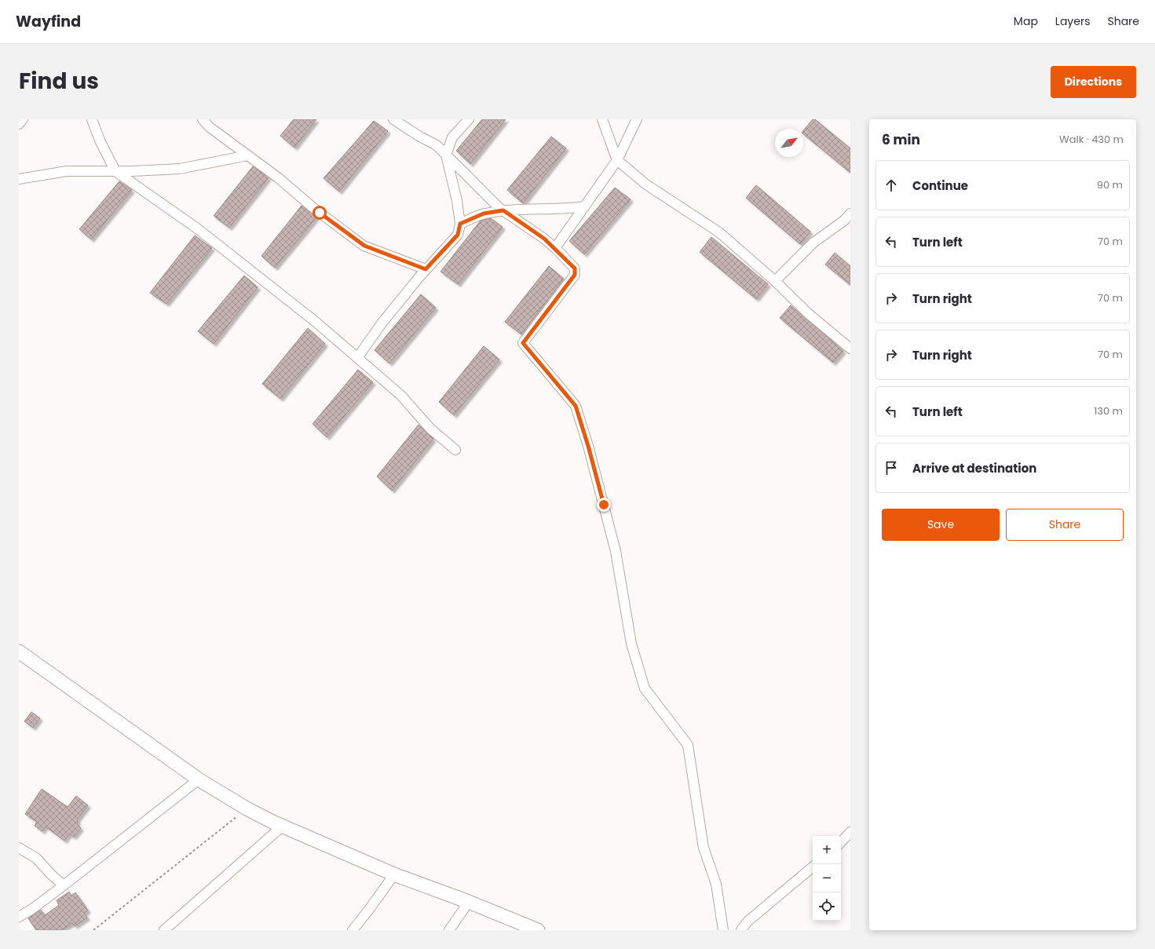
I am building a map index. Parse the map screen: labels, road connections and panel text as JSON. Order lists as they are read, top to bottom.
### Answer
{
  "north": "top right",
  "page": {
    "header": "Wayfind",
    "nav": ["Map", "Layers", "Share"],
    "title": "Find us",
    "buttons": [
      "Directions",
      ["Save", "Share"]
    ],
    "heading": ["6 min", "Walk · 430 m"],
    "list": [
      ["Continue", "90 m"],
      ["Turn left", "70 m"],
      ["Turn right", "70 m"],
      ["Turn right", "70 m"],
      ["Turn left", "130 m"],
      "Arrive at destination"
    ],
    "map_buttons": ["+", "−"]
  }
}
